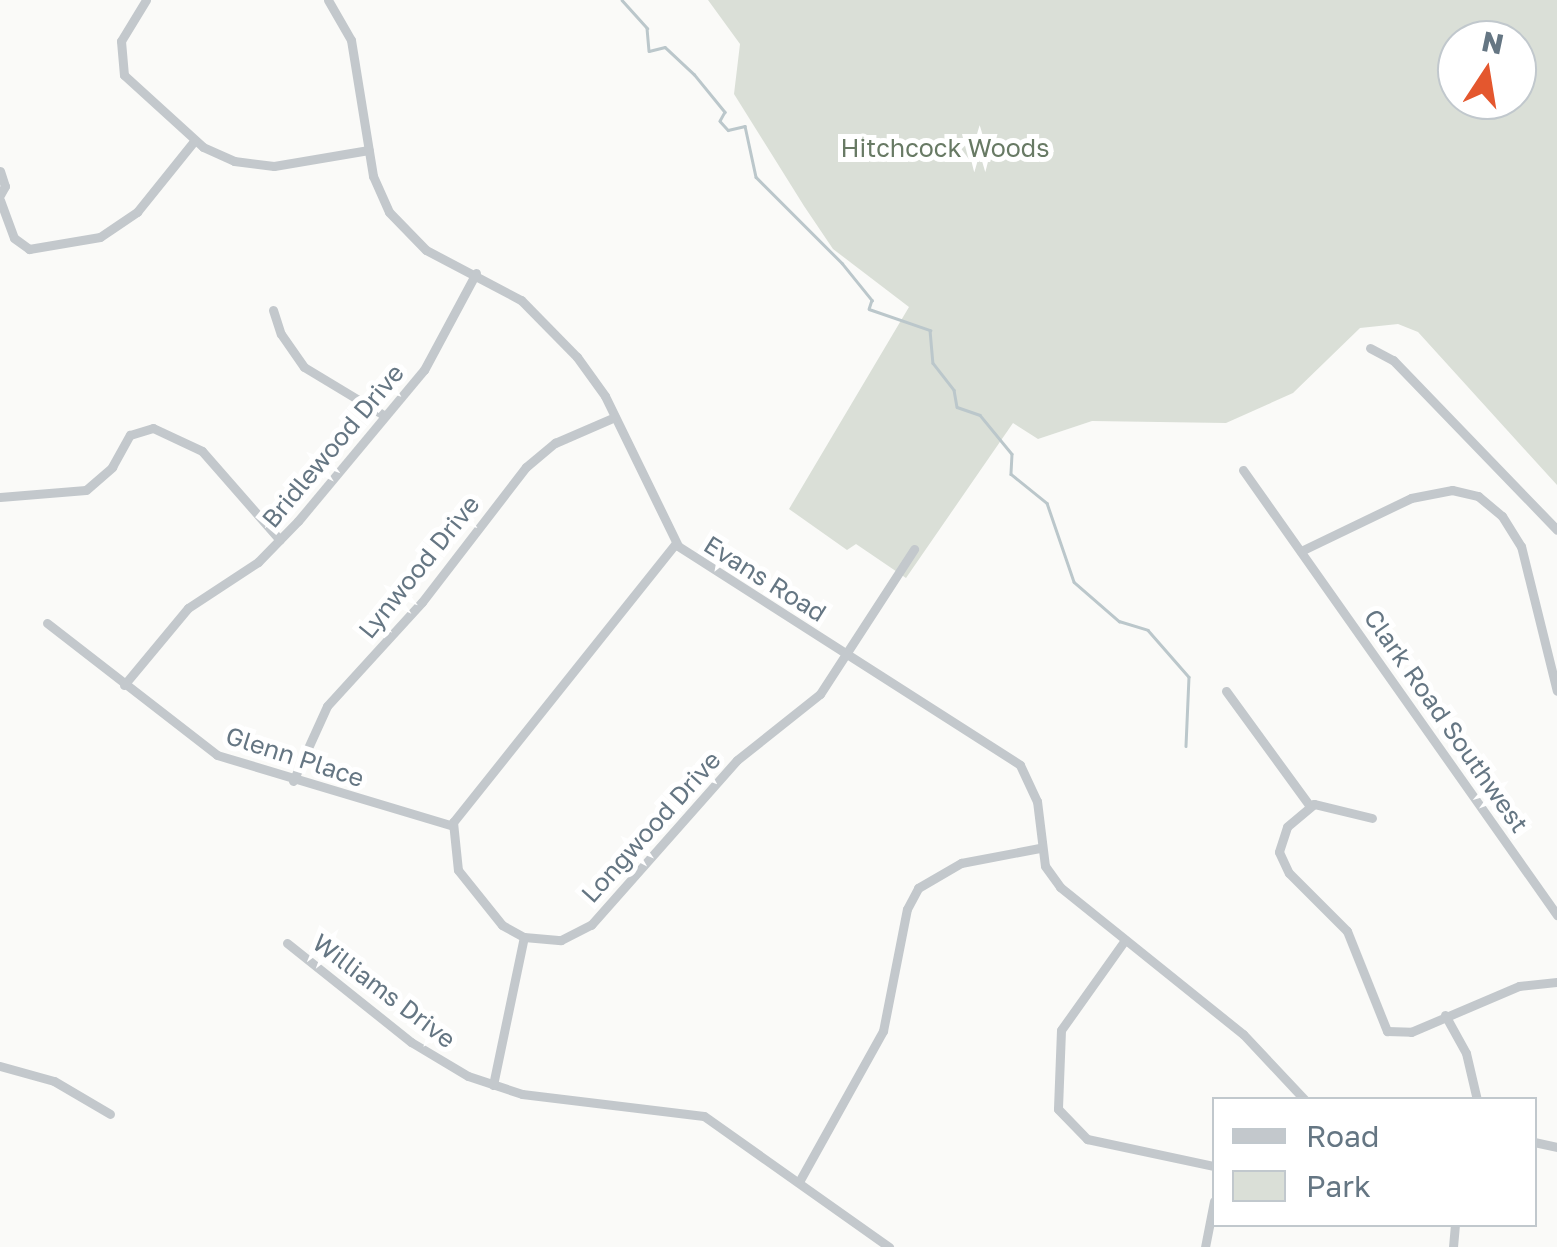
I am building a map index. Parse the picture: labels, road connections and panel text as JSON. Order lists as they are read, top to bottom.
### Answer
{
  "streets": {
    "street": [
      "Bridlewood Drive",
      "Lynwood Drive",
      "Evans Road",
      "Clark Road Southwest",
      "Glenn Place",
      "Longwood Drive",
      "Williams Drive"
    ]
  },
  "crossings": [
    ["Bridlewood Drive", "Evans Road"],
    ["Bridlewood Drive", "Glenn Place"],
    ["Lynwood Drive", "Evans Road"],
    ["Lynwood Drive", "Glenn Place"],
    ["Evans Road", "Longwood Drive"]
  ],
  "parks": ["Hitchcock Woods"],
  "legend": ["Road", "Park"],
  "north": "top"
}
